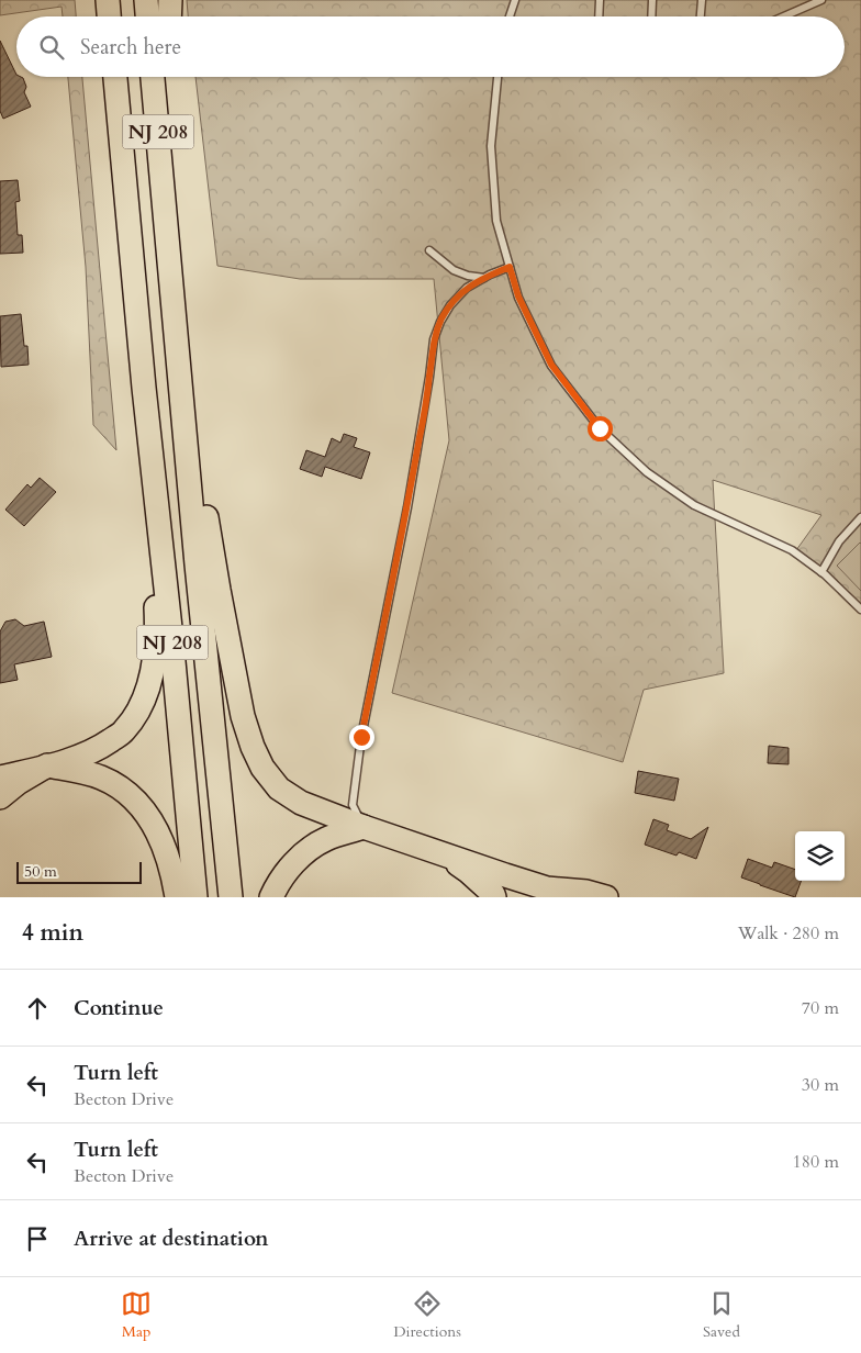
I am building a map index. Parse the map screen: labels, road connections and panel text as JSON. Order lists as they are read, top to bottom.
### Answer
{
  "streets": {
    "highway": ["NJ 208"]
  },
  "scale_bar": "50 m",
  "page": {
    "search": "Search here",
    "scale": "50 m",
    "heading": ["4 min", "Walk · 280 m"],
    "list": [
      ["Continue", "70 m"],
      ["Turn left", "Becton Drive", "30 m"],
      ["Turn left", "Becton Drive", "180 m"],
      "Arrive at destination"
    ],
    "nav": ["Map", "Directions", "Saved"]
  }
}
